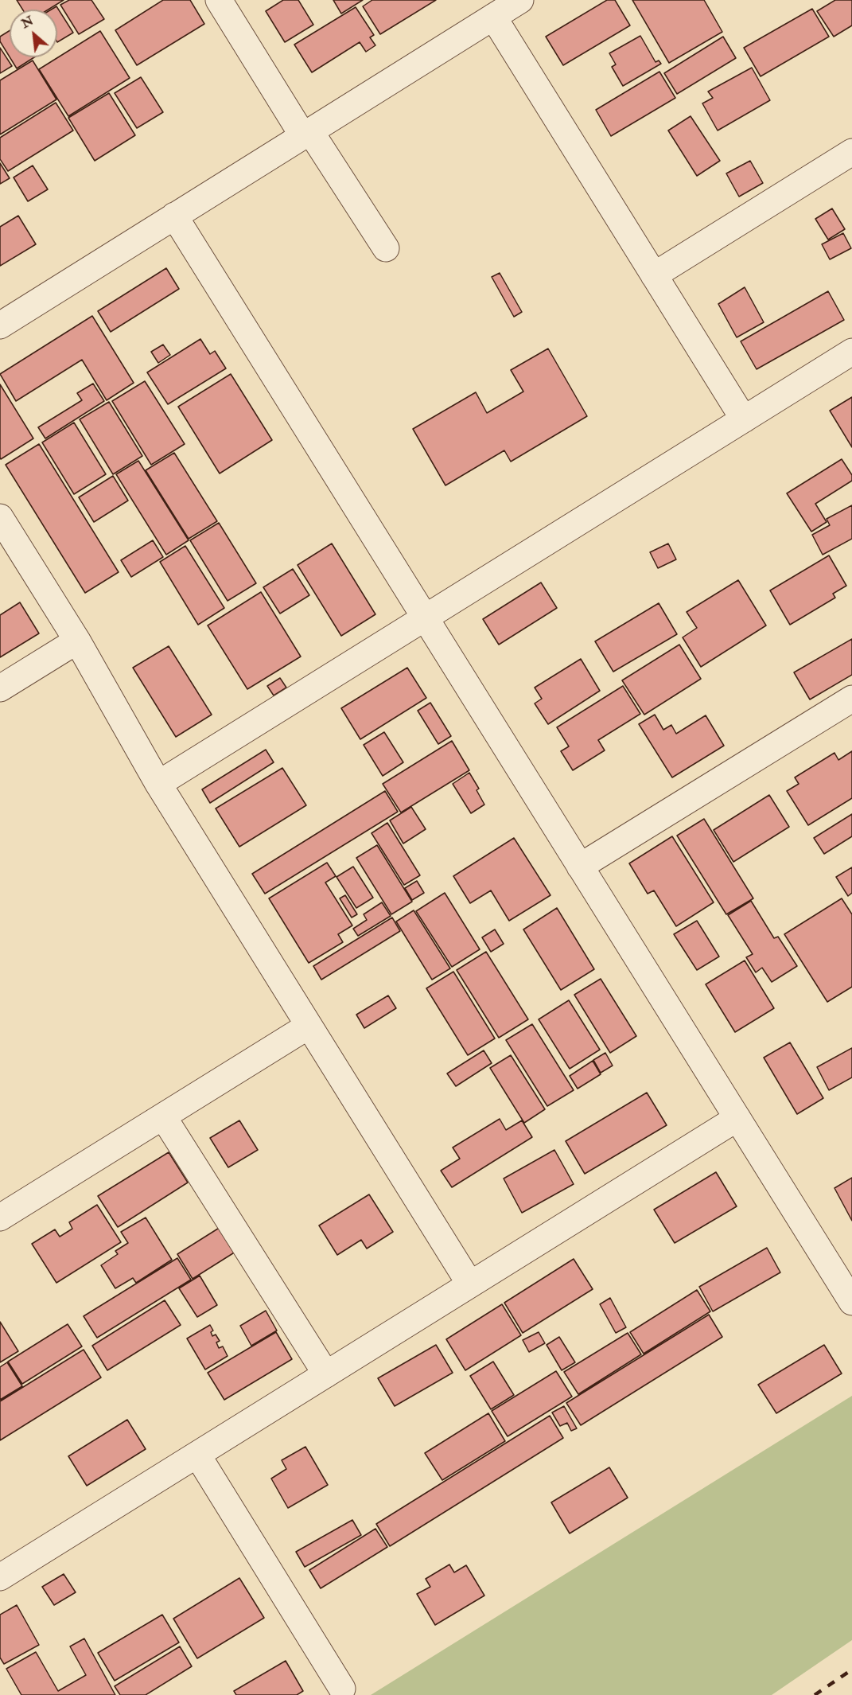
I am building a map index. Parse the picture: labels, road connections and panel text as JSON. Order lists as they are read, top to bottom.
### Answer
{
  "north": "top left"
}
